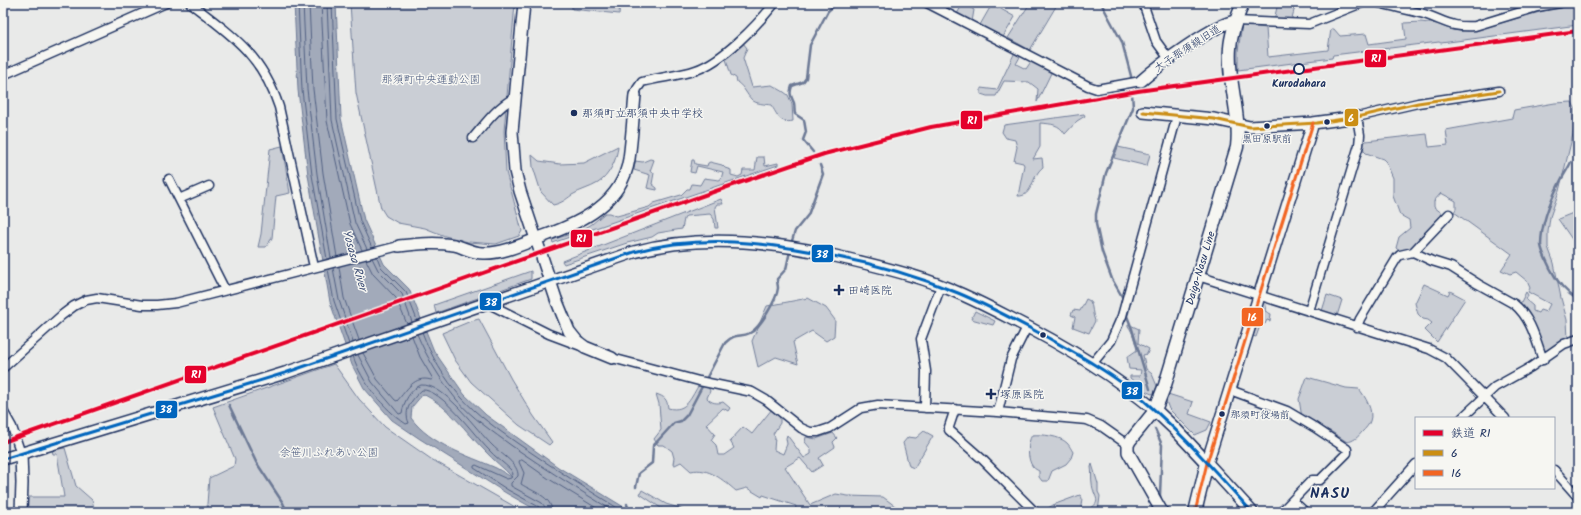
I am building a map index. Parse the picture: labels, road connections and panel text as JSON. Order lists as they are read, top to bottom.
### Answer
{
  "streets": {
    "main road": ["大子那須線旧道", "Daigo-Nasu Line"]
  },
  "crossings": [
    ["大子那須線旧道", "Daigo-Nasu Line"]
  ],
  "districts": ["NASU"],
  "water": ["Yosasa River"],
  "parks": ["那須町中央運動公園", "余笹川ふれあい公園"],
  "places": {
    "other": [
      "Kurodahara",
      "那須町立那須中央中学校",
      "黒田原駅前",
      "那須町役場前"
    ],
    "health": ["田崎医院", "塚原医院"]
  },
  "lines": [
    "rail line R1",
    "transit line 6",
    "transit line 16",
    "transit line 38"
  ],
  "legend": ["鉄道 R1", "6", "16"]
}
